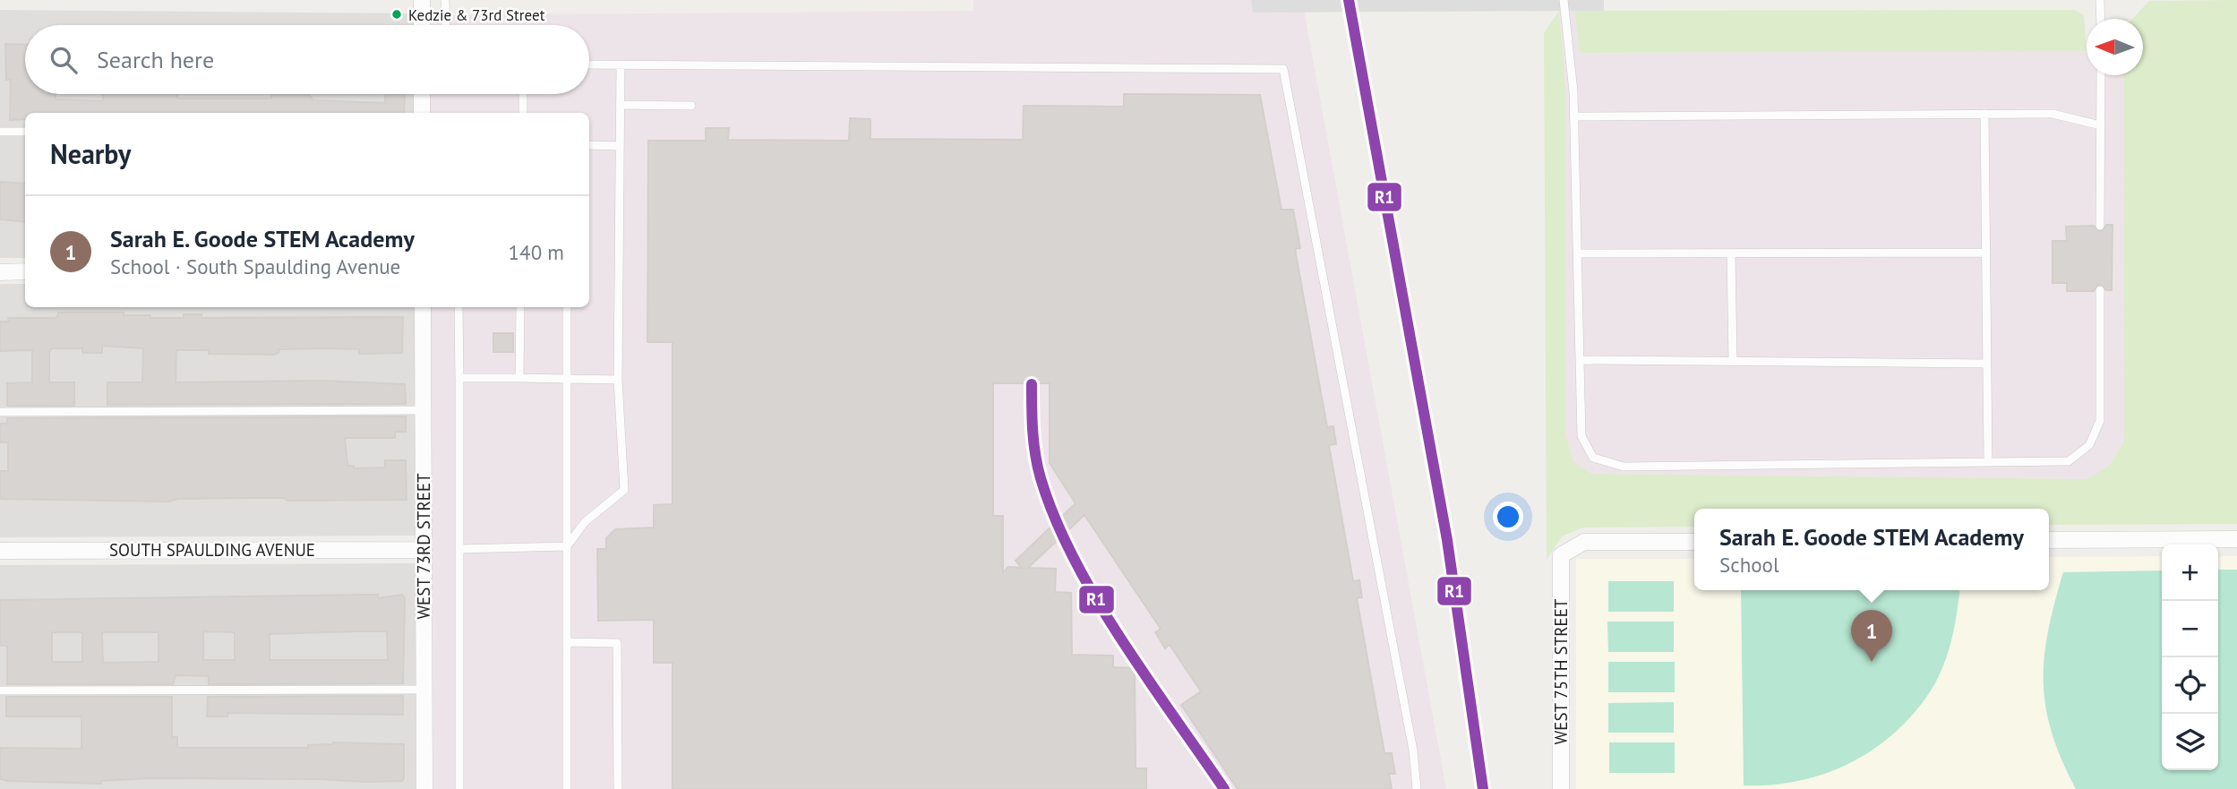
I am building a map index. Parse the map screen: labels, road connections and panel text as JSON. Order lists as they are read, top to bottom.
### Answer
{
  "streets": {
    "street": ["WEST 73RD STREET", "SOUTH SPAULDING AVENUE", "WEST 75TH STREET"]
  },
  "crossings": [
    ["WEST 73RD STREET", "SOUTH SPAULDING AVENUE"]
  ],
  "places": ["Kedzie & 73rd Street"],
  "lines": ["transit line R1"],
  "north": "left",
  "page": {
    "search": "Search here",
    "heading": "Nearby",
    "list": [
      {
        "mark": "1",
        "name": "Sarah E. Goode STEM Academy",
        "note": "School · South Spaulding Avenue",
        "value": "140 m"
      }
    ],
    "popup": ["Sarah E. Goode STEM Academy", "School"],
    "map_buttons": ["+", "−"],
    "pins": "1"
  }
}
